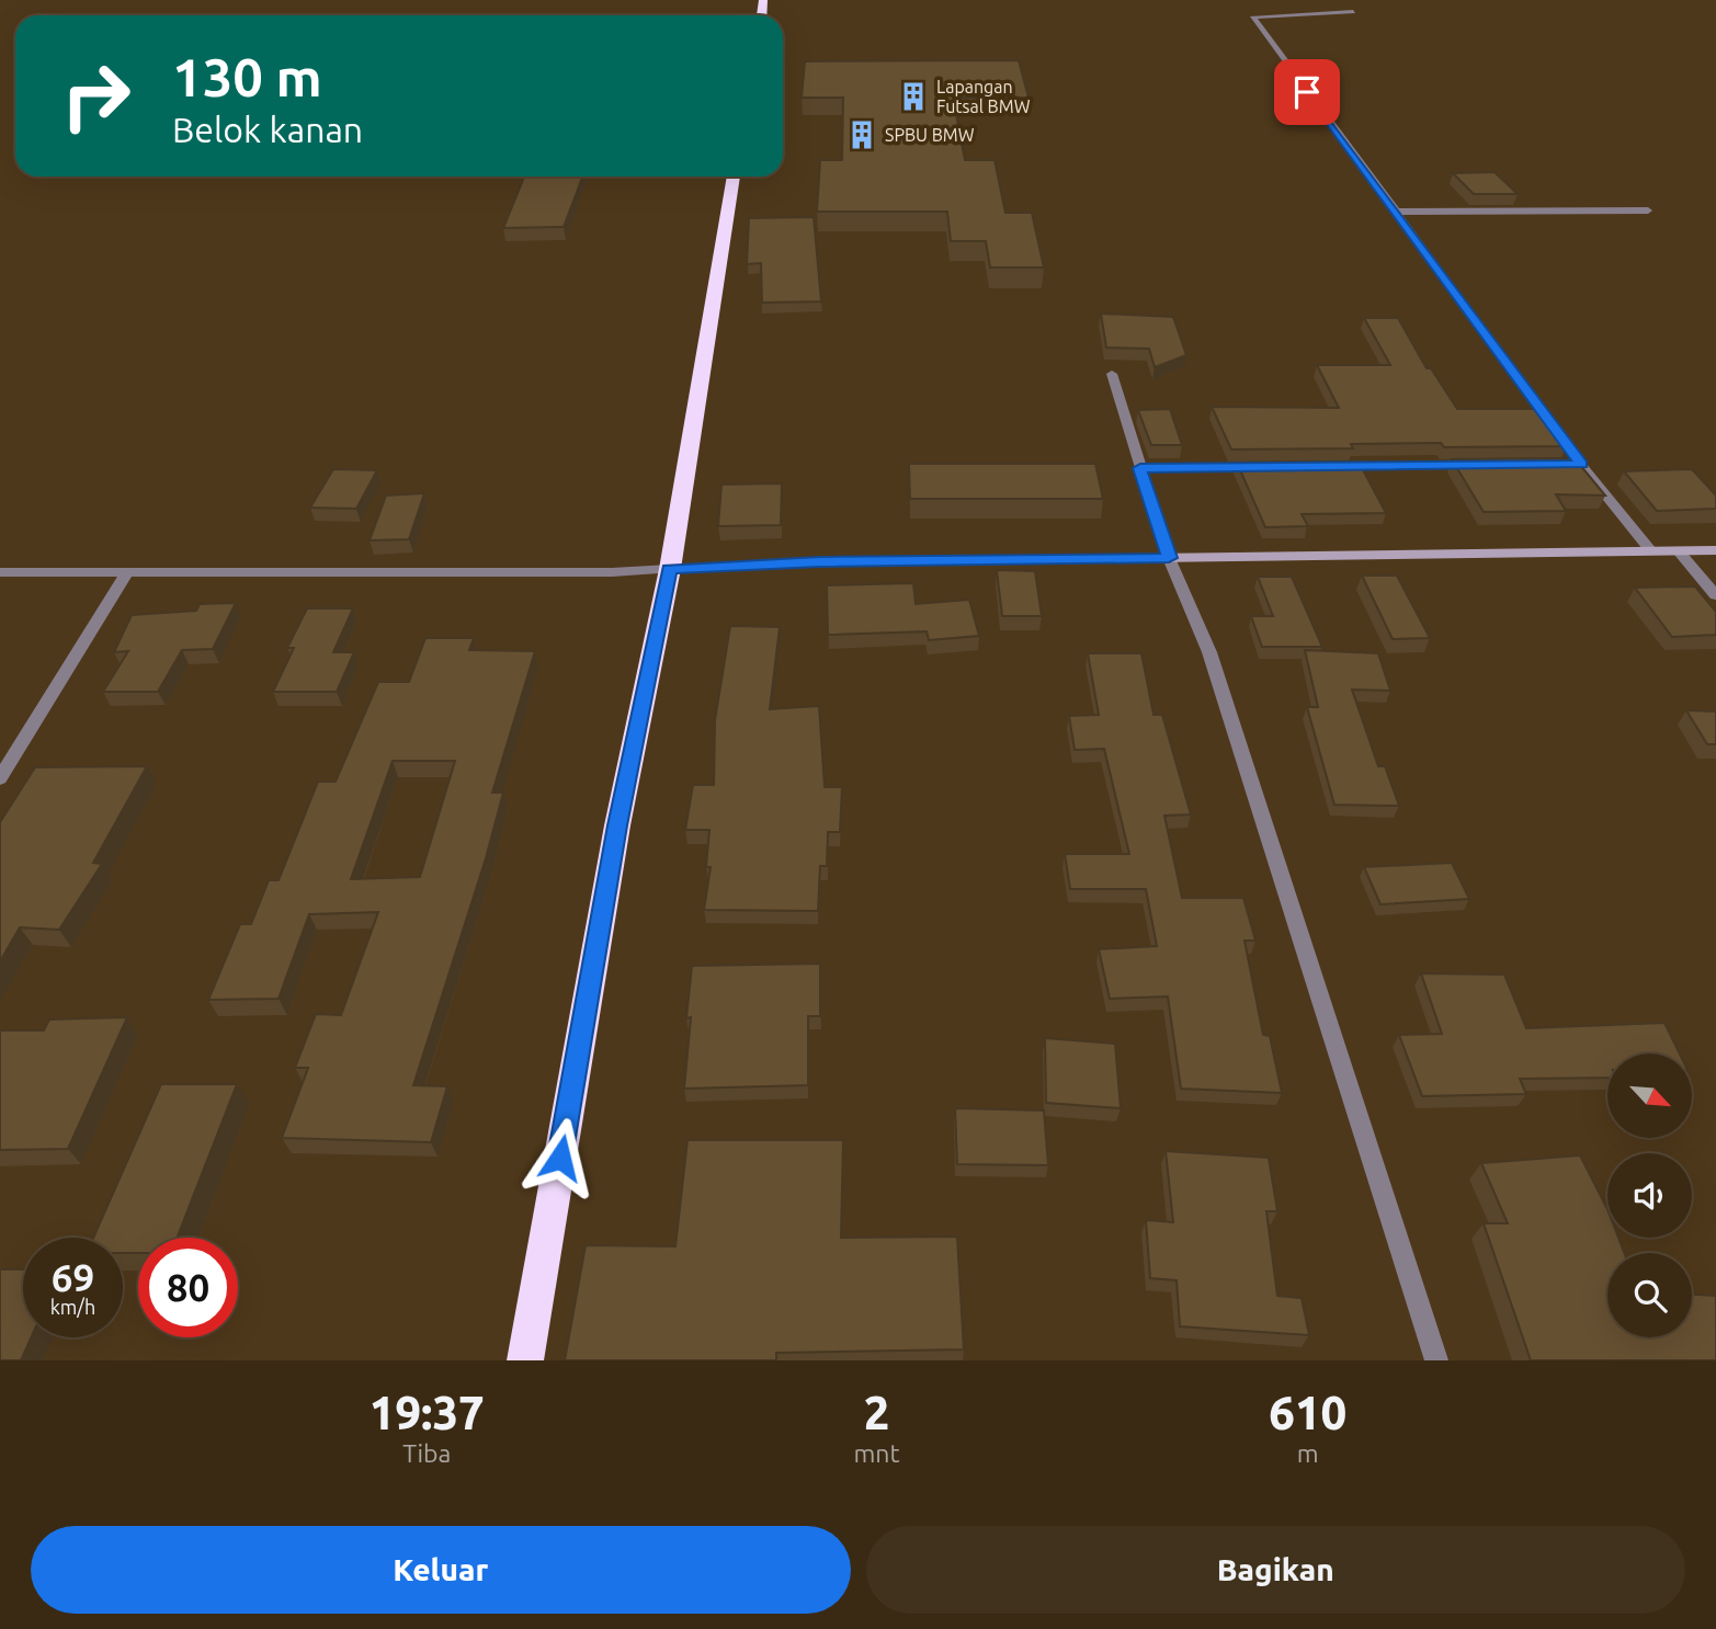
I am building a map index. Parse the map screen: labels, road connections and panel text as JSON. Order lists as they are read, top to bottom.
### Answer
{
  "places": {
    "building": ["Lapangan Futsal BMW", "SPBU BMW"]
  },
  "north": "bottom right",
  "page": {
    "turn": ["130 m", "Belok kanan"],
    "speed": "69 km/h",
    "limit": "80",
    "eta": [
      "19:37",
      "Tiba",
      "2",
      "mnt",
      "610",
      "m"
    ],
    "buttons": ["Keluar", "Bagikan"]
  }
}
